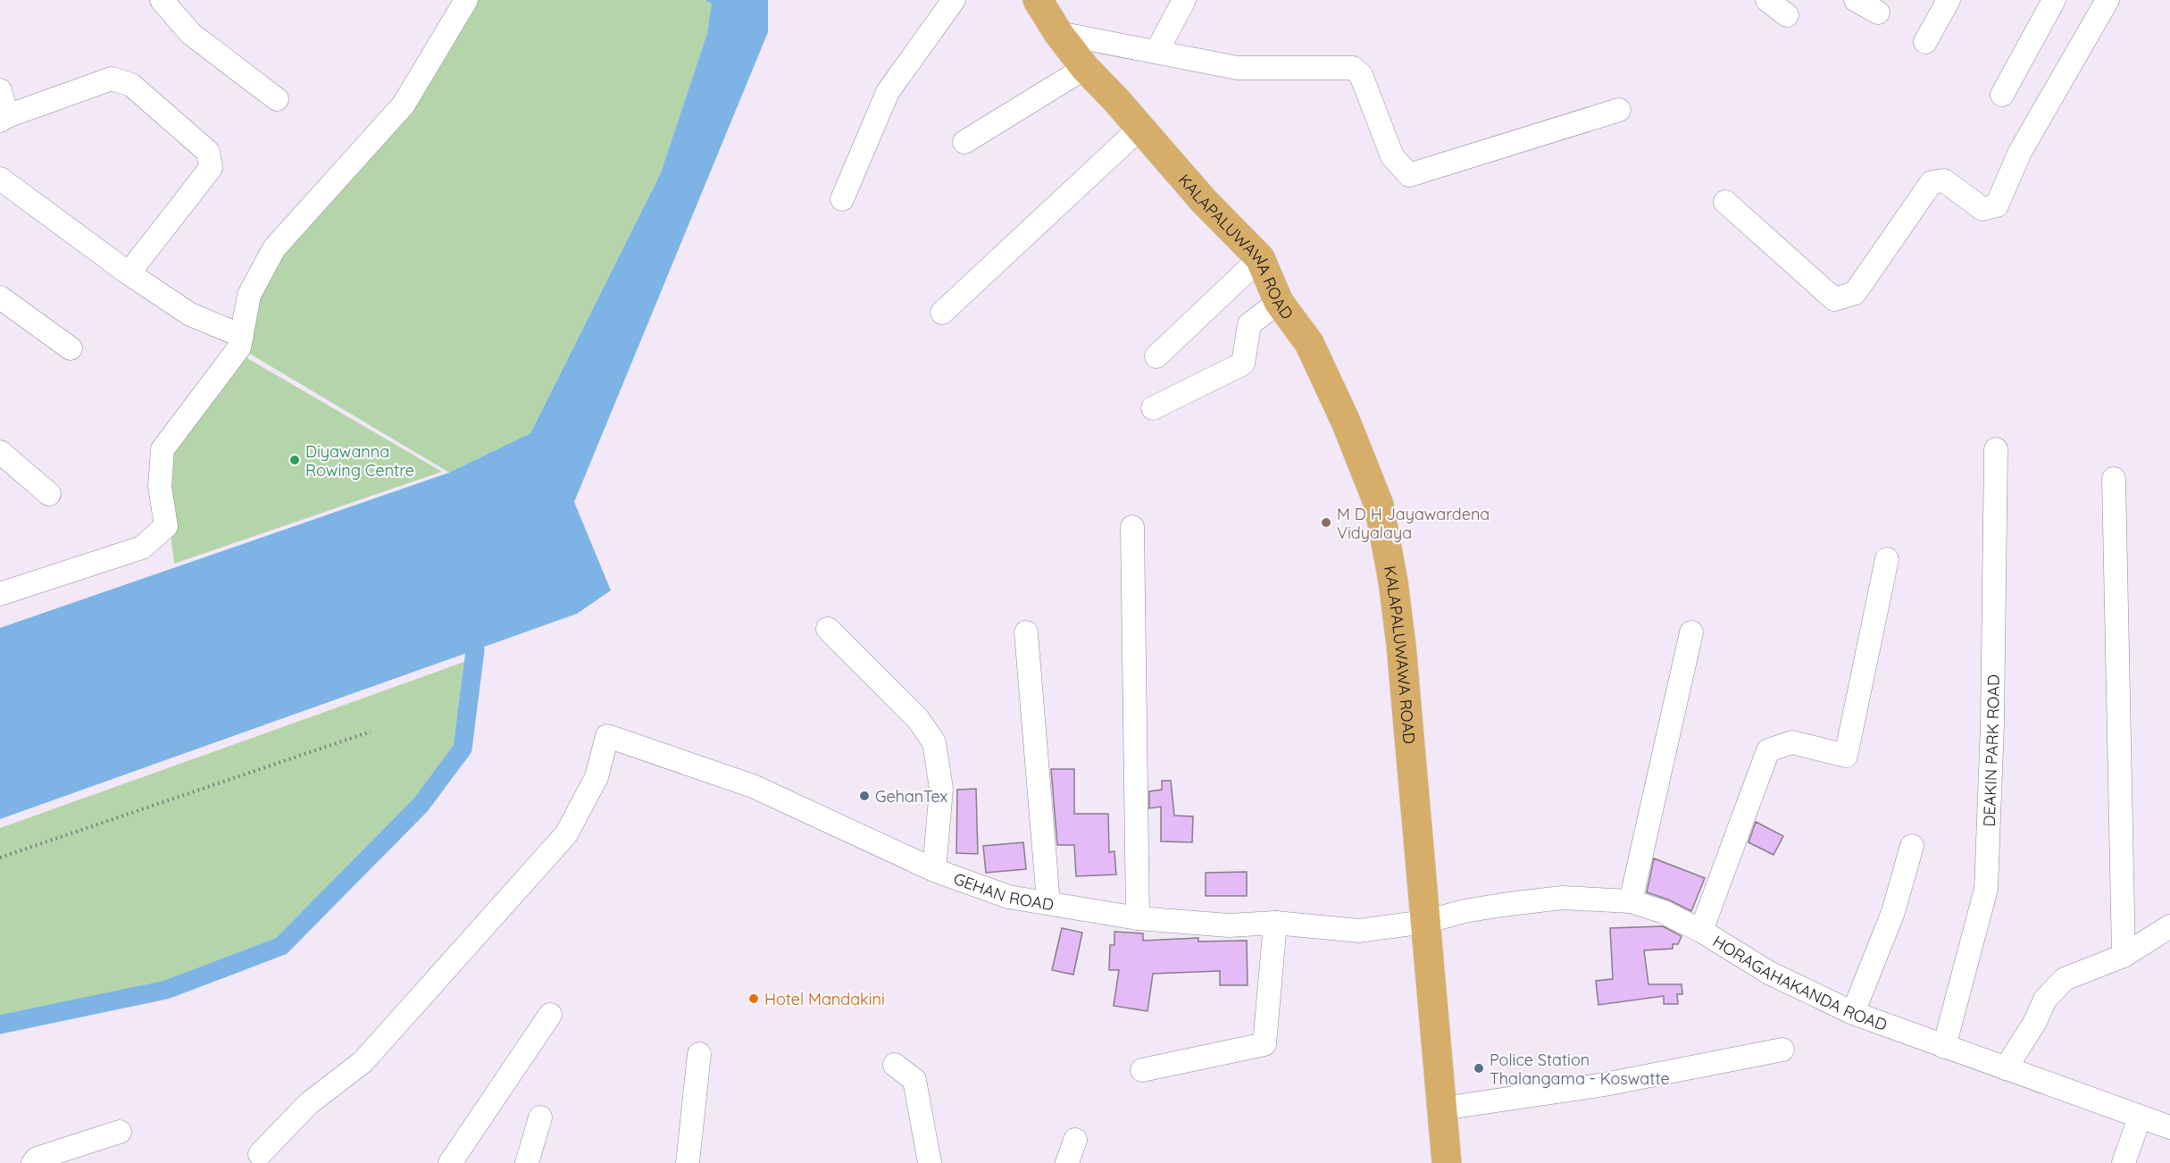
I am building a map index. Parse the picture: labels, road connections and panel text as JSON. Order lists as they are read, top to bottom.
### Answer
{
  "streets": {
    "main road": ["KALAPALUWAWA ROAD"],
    "street": ["DEAKIN PARK ROAD", "GEHAN ROAD", "HORAGAHAKANDA ROAD"]
  },
  "crossings": [
    ["KALAPALUWAWA ROAD", "GEHAN ROAD"],
    ["KALAPALUWAWA ROAD", "HORAGAHAKANDA ROAD"],
    ["DEAKIN PARK ROAD", "HORAGAHAKANDA ROAD"],
    ["GEHAN ROAD", "HORAGAHAKANDA ROAD"]
  ],
  "places": [
    "Diyawanna Rowing Centre",
    "M D H Jayawardena Vidyalaya",
    "GehanTex",
    "Hotel Mandakini",
    "Police Station Thalangama - Koswatte"
  ]
}
